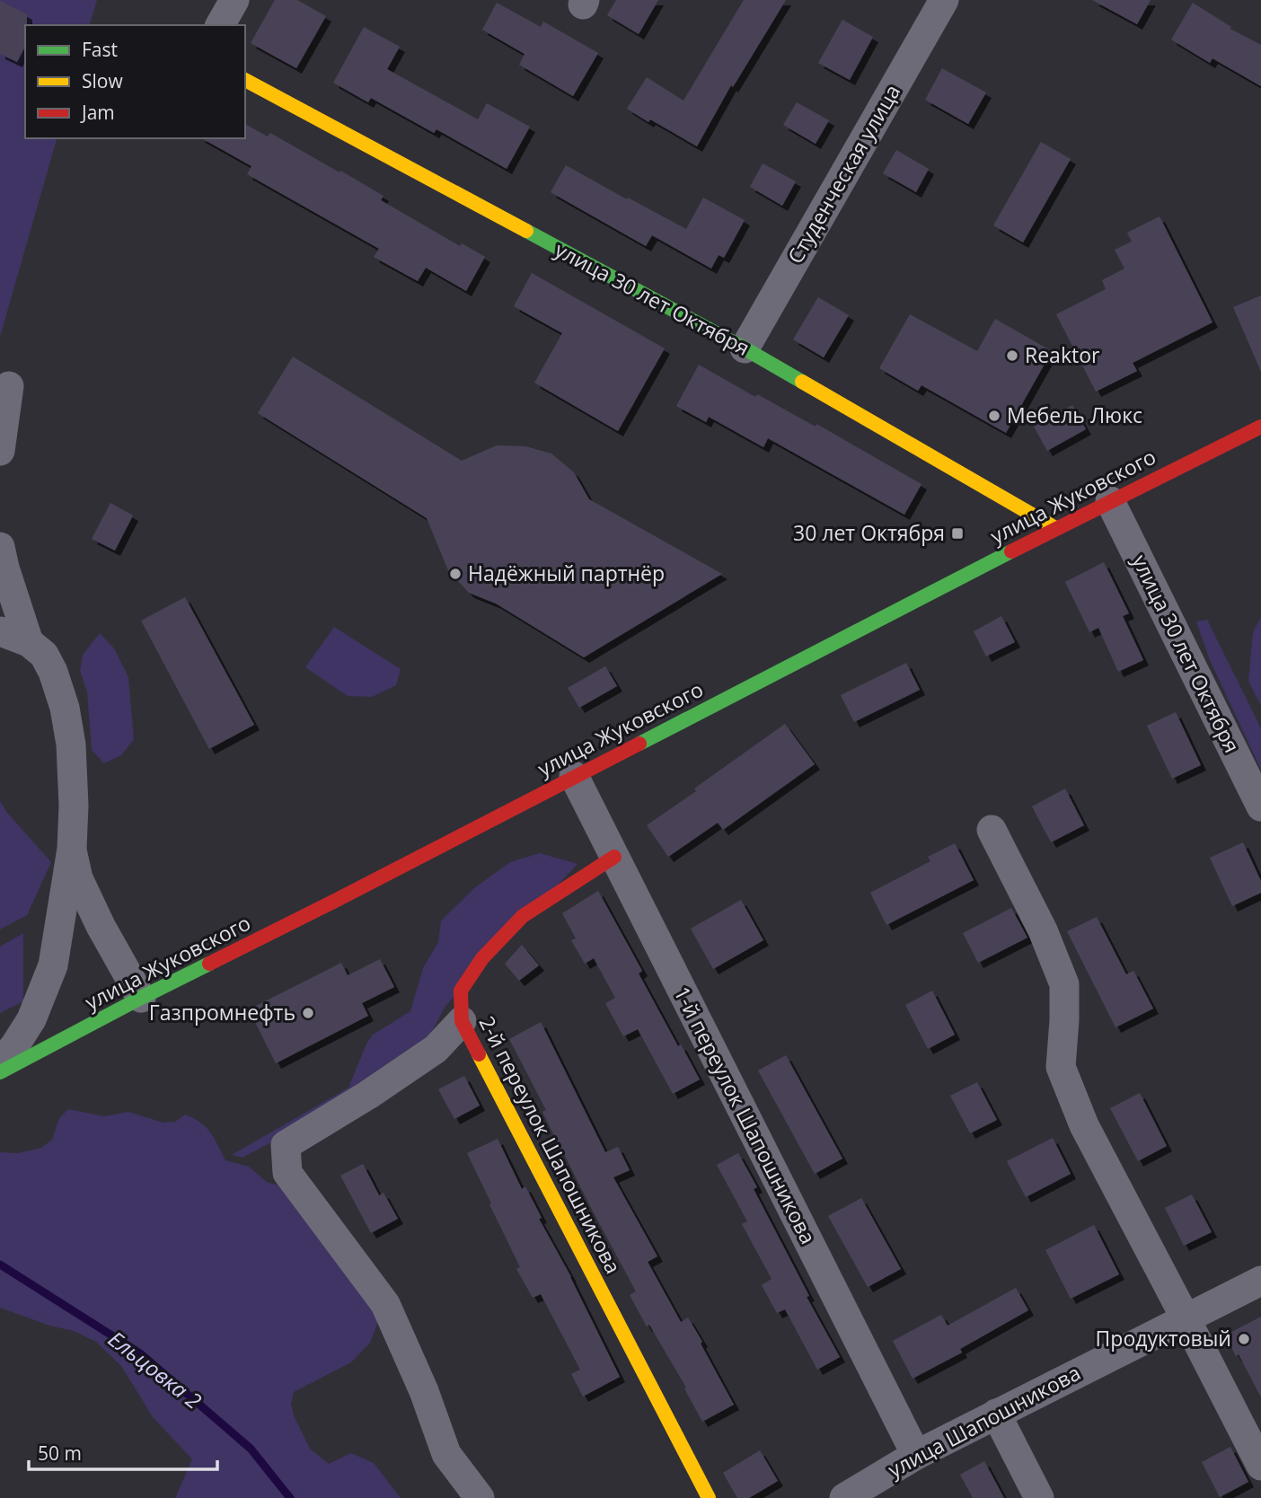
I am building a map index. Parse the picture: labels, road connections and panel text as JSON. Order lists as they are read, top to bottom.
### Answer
{
  "streets": {
    "street": [
      "Студенческая улица",
      "улица 30 лет Октября",
      "улица Жуковского",
      "1-й переулок Шапошникова",
      "2-й переулок Шапошникова",
      "улица Шапошникова"
    ]
  },
  "crossings": [
    ["Студенческая улица", "улица 30 лет Октября"],
    ["улица 30 лет Октября", "улица Жуковского"],
    ["улица Жуковского", "1-й переулок Шапошникова"],
    ["1-й переулок Шапошникова", "2-й переулок Шапошникова"],
    ["1-й переулок Шапошникова", "улица Шапошникова"]
  ],
  "water": ["Ельцовка 2"],
  "places": {
    "other": [
      "Reaktor",
      "Мебель Люкс",
      "Надёжный партнёр",
      "Газпромнефть",
      "Продуктовый"
    ],
    "transit": ["30 лет Октября"]
  },
  "legend": ["Fast", "Slow", "Jam"],
  "scale_bar": "50 m"
}
